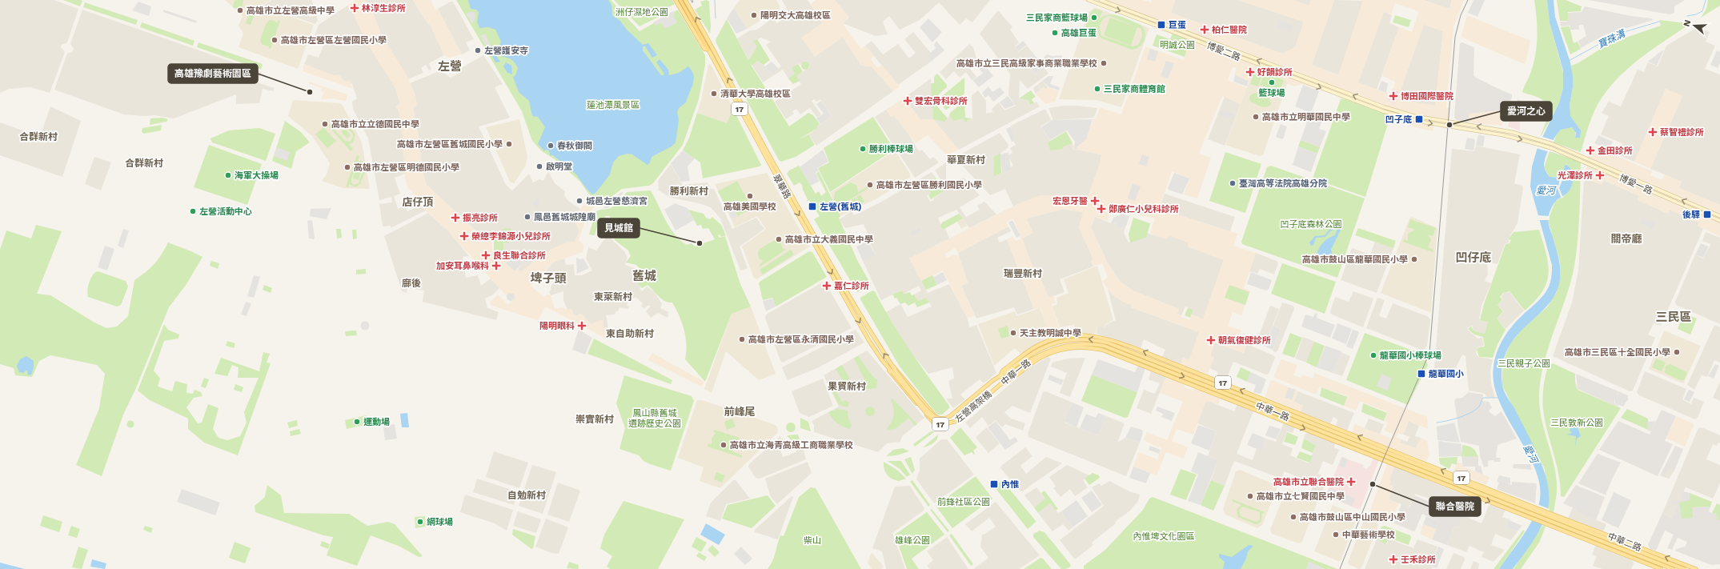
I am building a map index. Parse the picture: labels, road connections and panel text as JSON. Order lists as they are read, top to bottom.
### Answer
{
  "streets": {
    "main road": [
      "博愛二路",
      "17",
      "博愛一路",
      "翠華路",
      "中華一路",
      "左營高架橋",
      "中華二路"
    ]
  },
  "crossings": [
    ["17", "中華一路"],
    ["17", "中華二路"],
    ["翠華路", "左營高架橋"],
    ["中華一路", "左營高架橋"]
  ],
  "districts": [
    "左營",
    "合群新村",
    "華夏新村",
    "合群新村",
    "勝利新村",
    "店仔頂",
    "關帝廳",
    "凹仔底",
    "瑞豐新村",
    "舊城",
    "埤子頭",
    "廍後",
    "東萊新村",
    "三民區",
    "東自助新村",
    "果貿新村",
    "前峰尾",
    "崇實新村",
    "自勉新村"
  ],
  "water": ["寶珠溝", "愛河"],
  "parks": [
    "洲仔濕地公園",
    "明誠公園",
    "蓮池潭風景區",
    "凹子底森林公園",
    "三民親子公園",
    "鳳山縣舊城 遺跡歷史公園",
    "三民敦新公園",
    "前鋒社區公園",
    "內惟埤文化園區",
    "柴山",
    "雄峰公園"
  ],
  "places": {
    "health": [
      "林淳生診所",
      "柏仁醫院",
      "好韻診所",
      "博田國際醫院",
      "雙宏骨科診所",
      "蔡智禮診所",
      "金田診所",
      "光澤診所",
      "宏恩牙醫",
      "鄭廣仁小兒科診所",
      "振亮診所",
      "榮總李錦源小兒診所",
      "良生聯合診所",
      "加安耳鼻喉科",
      "嘉仁診所",
      "陽明眼科",
      "朝氣復健診所",
      "高雄市立聯合醫院",
      "壬禾診所"
    ],
    "other": [
      "高雄市立左營高級中學",
      "陽明交大高雄校區",
      "三民家商籃球場",
      "高雄巨蛋",
      "高雄市左營區左營國民小學",
      "左營護安寺",
      "高雄市立三民高級家事商業職業學校",
      "籃球場",
      "三民家商體育館",
      "高雄豫劇藝術園區",
      "清華大學高雄校區",
      "高雄市立明華國民中學",
      "高雄市立立德國民中學",
      "愛河之心",
      "高雄市左營區舊城國民小學",
      "春秋御閣",
      "勝利棒球場",
      "啟明堂",
      "高雄市左營區明德國民小學",
      "海軍大操場",
      "臺灣高等法院高雄分院",
      "高雄市左營區勝利國民小學",
      "高雄美國學校",
      "城邑左營慈濟宮",
      "左營活動中心",
      "鳳邑舊城城隍廟",
      "高雄市立大義國民中學",
      "見城館",
      "高雄市鼓山區龍華國民小學",
      "天主教明誠中學",
      "高雄市左營區永清國民小學",
      "高雄市三民區十全國民小學",
      "龍華國小棒球場",
      "運動場",
      "高雄市立海青高級工商職業學校",
      "聯合醫院",
      "高雄市立七賢國民中學",
      "高雄市鼓山區中山國民小學",
      "網球場",
      "中華藝術學校"
    ],
    "transit": [
      "巨蛋",
      "凹子底",
      "左營(舊城)",
      "後驛",
      "龍華國小",
      "內惟"
    ]
  },
  "north": "left"
}
